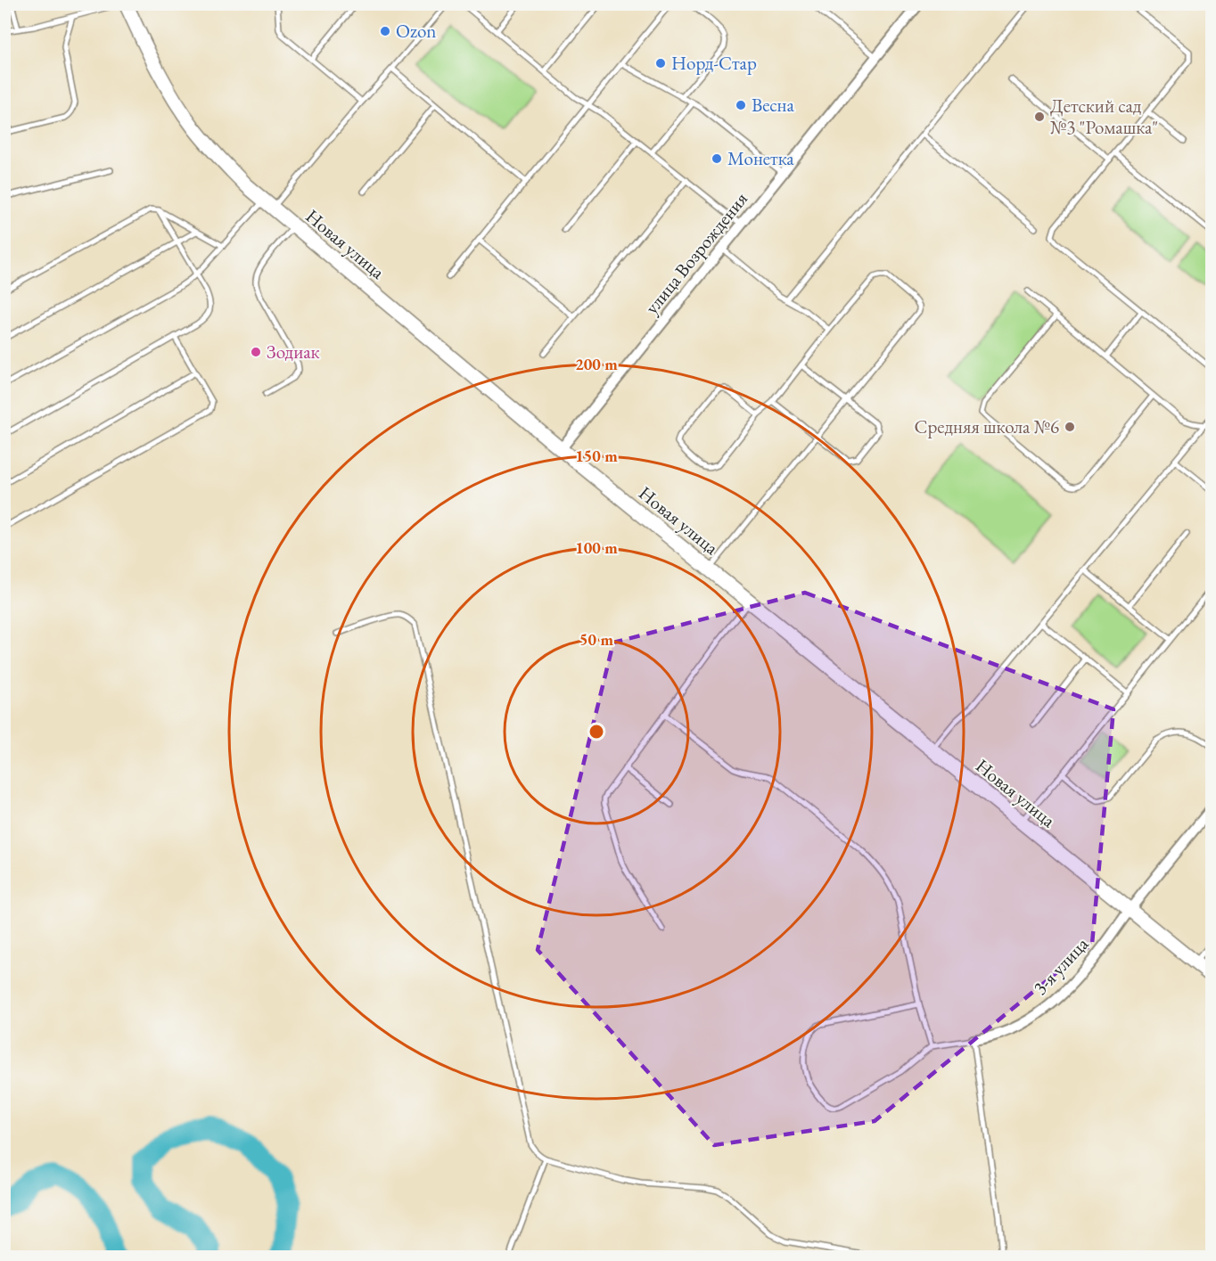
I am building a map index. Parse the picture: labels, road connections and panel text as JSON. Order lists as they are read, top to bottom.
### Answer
{
  "streets": {
    "street": ["Новая улица", "улица Возрождения", "3-я улица"]
  },
  "crossings": [
    ["Новая улица", "улица Возрождения"],
    ["Новая улица", "3-я улица"]
  ],
  "places": [
    "Ozon",
    "Норд-Стар",
    "Весна",
    "Детский сад №3 \"Ромашка\"",
    "Монетка",
    "Зодиак",
    "Средняя школа №6"
  ],
  "rings": [
    "200 m",
    "150 m",
    "100 m",
    "50 m"
  ]
}
